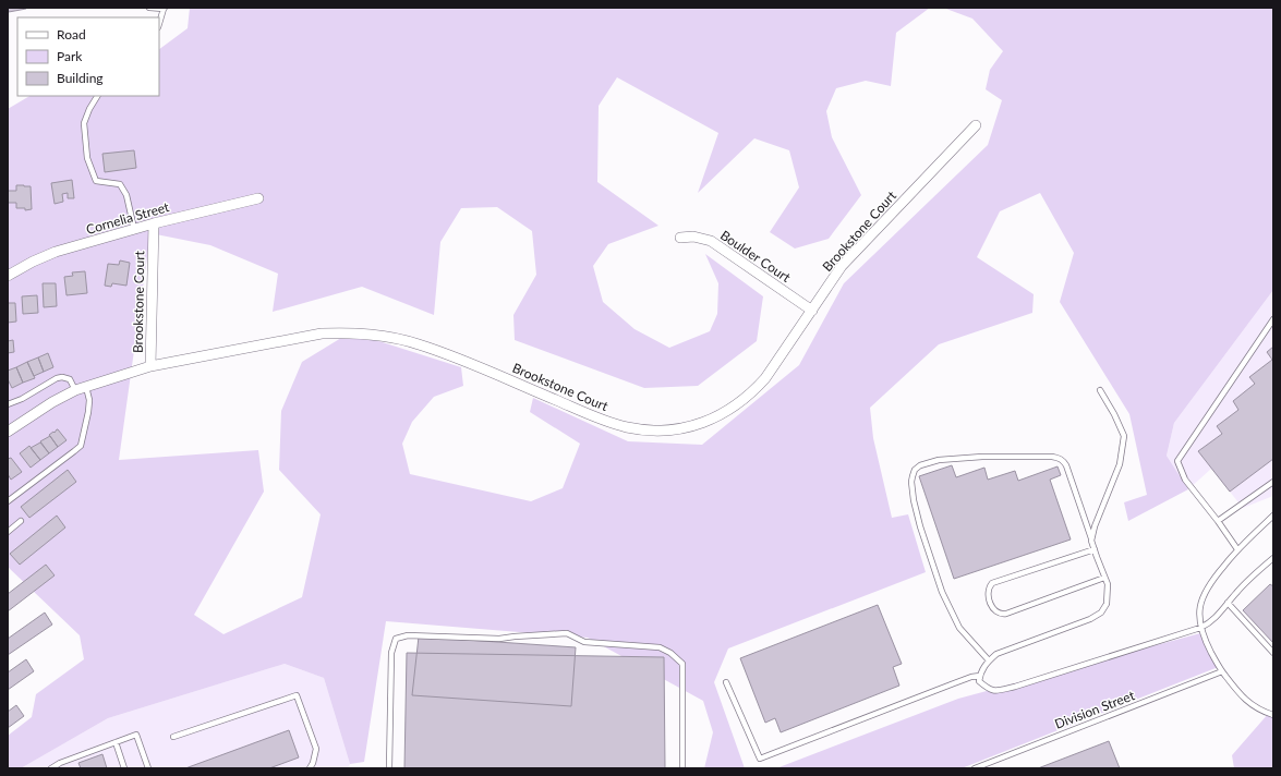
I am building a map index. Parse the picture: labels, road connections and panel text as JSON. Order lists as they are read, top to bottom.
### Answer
{
  "streets": {
    "street": ["Cornelia Street", "Brookstone Court", "Boulder Court"],
    "lane": ["Division Street"]
  },
  "crossings": [
    ["Cornelia Street", "Brookstone Court"],
    ["Brookstone Court", "Boulder Court"]
  ],
  "legend": ["Road", "Park", "Building"]
}
